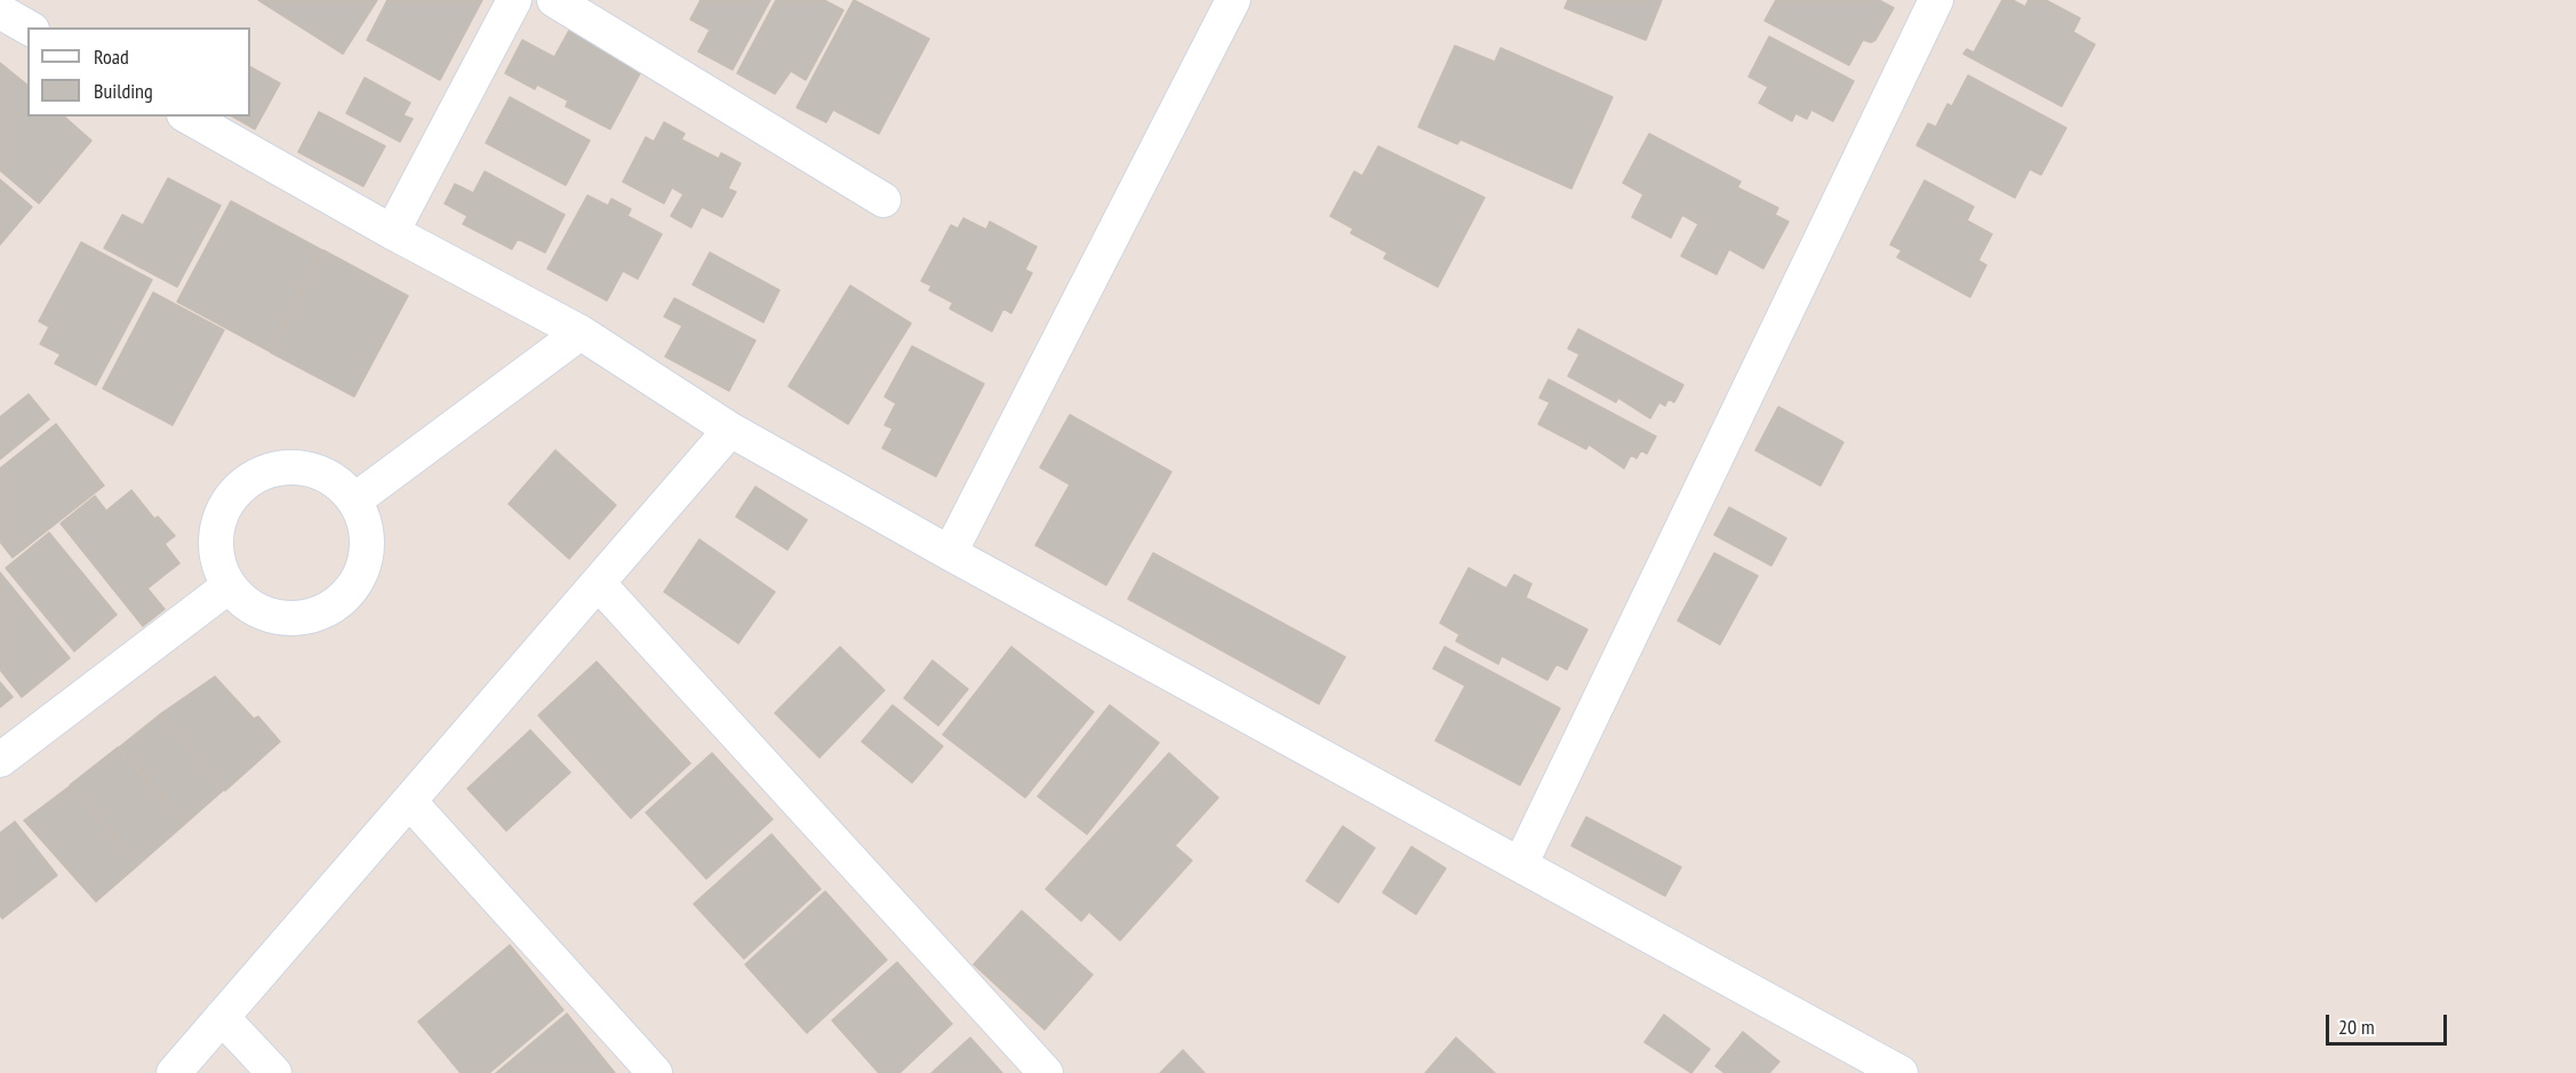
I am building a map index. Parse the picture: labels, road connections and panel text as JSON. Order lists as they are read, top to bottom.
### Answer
{
  "legend": ["Road", "Building"],
  "scale_bar": "20 m"
}
